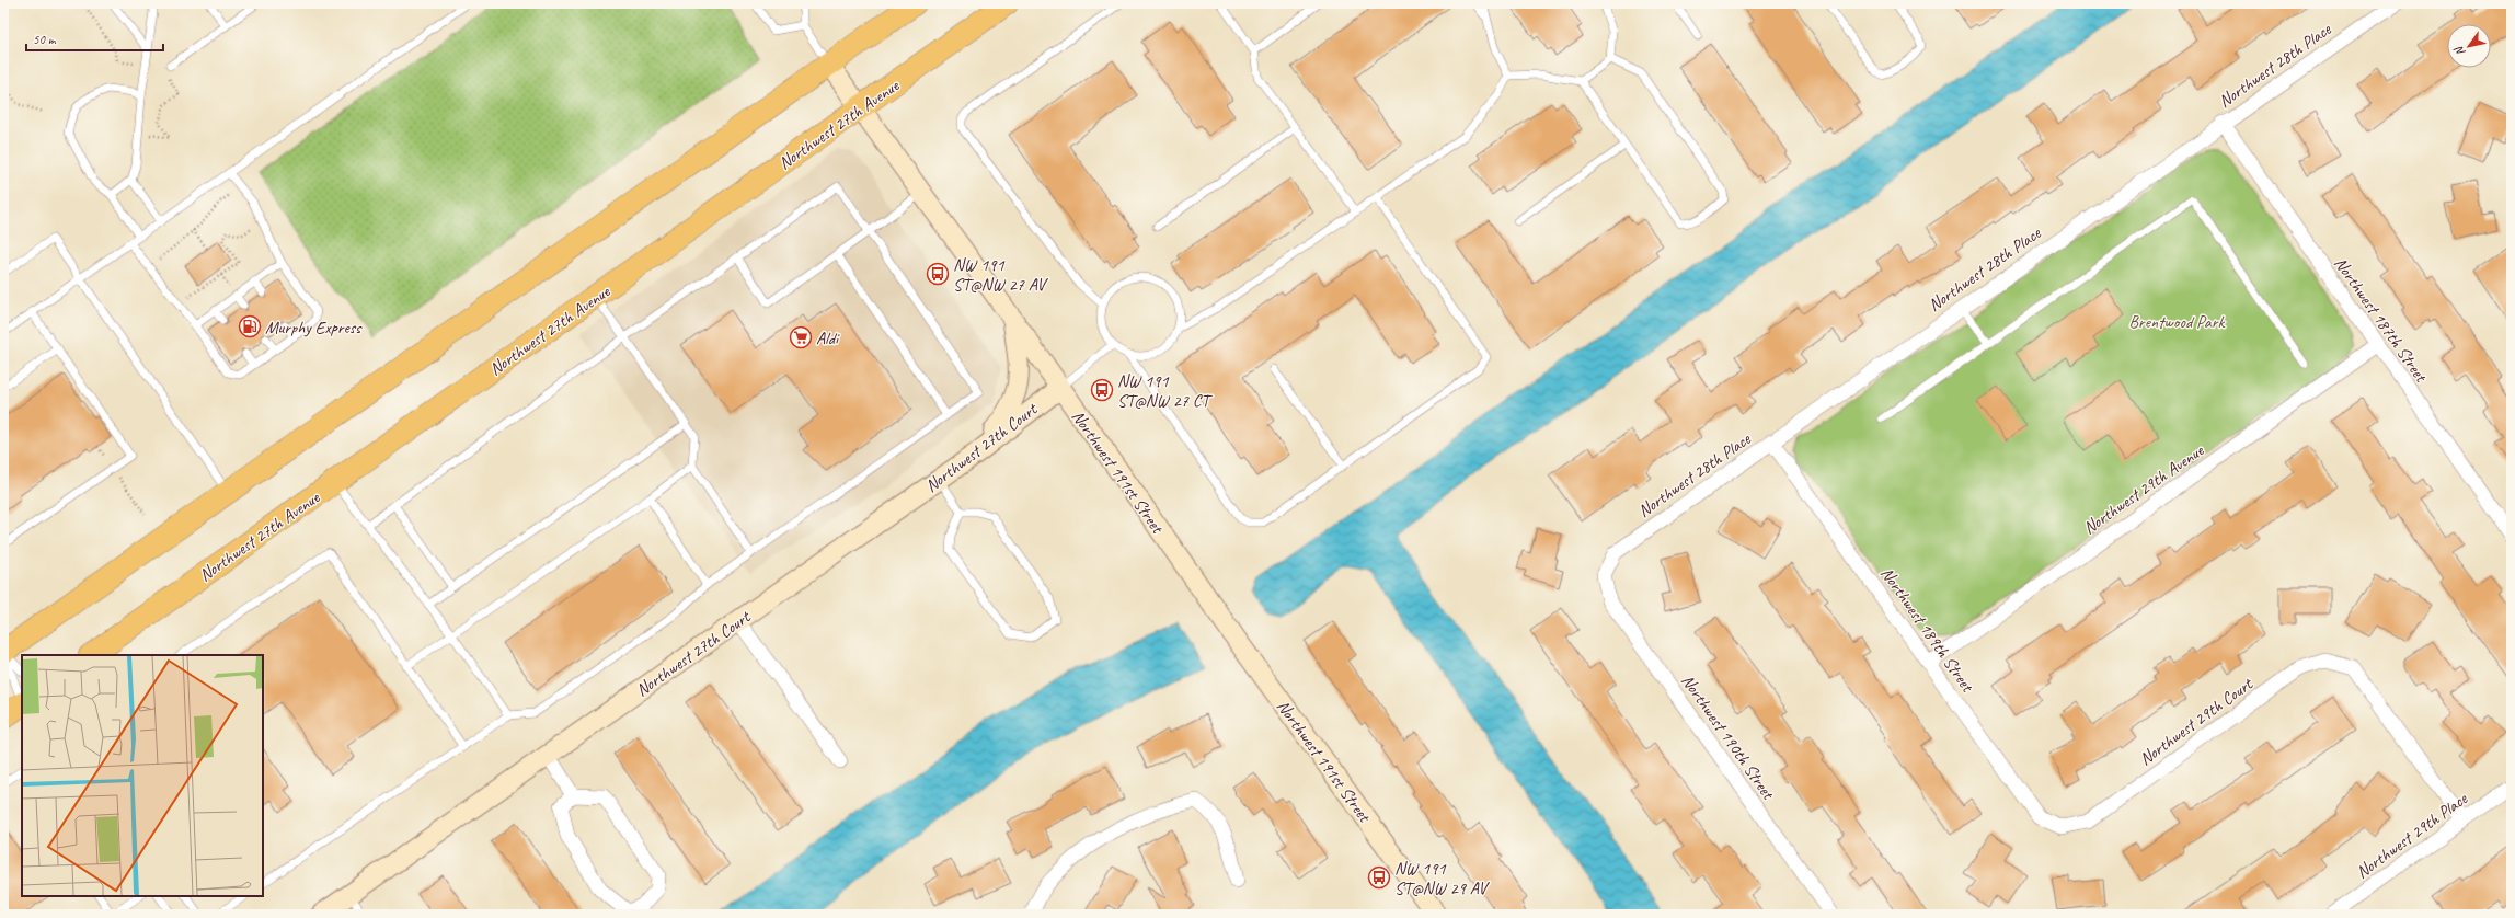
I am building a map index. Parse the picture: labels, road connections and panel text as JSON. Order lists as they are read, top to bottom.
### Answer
{
  "streets": {
    "main road": ["Northwest 27th Avenue"],
    "street": [
      "Northwest 28th Place",
      "Northwest 187th Street",
      "Northwest 27th Court",
      "Northwest 191st Street",
      "Northwest 29th Avenue",
      "Northwest 189th Street",
      "Northwest 29th Court",
      "Northwest 190th Street",
      "Northwest 29th Place"
    ]
  },
  "crossings": [
    ["Northwest 28th Place", "Northwest 187th Street"],
    ["Northwest 28th Place", "Northwest 189th Street"],
    ["Northwest 28th Place", "Northwest 190th Street"],
    ["Northwest 27th Avenue", "Northwest 191st Street"],
    ["Northwest 187th Street", "Northwest 29th Avenue"],
    ["Northwest 27th Court", "Northwest 191st Street"],
    ["Northwest 29th Avenue", "Northwest 189th Street"],
    ["Northwest 189th Street", "Northwest 29th Court"],
    ["Northwest 29th Court", "Northwest 29th Place"]
  ],
  "parks": ["Brentwood Park"],
  "places": {
    "bus stop": ["NW 191 ST@NW 27 AV", "NW 191 ST@NW 27 CT", "NW 191 ST@NW 29 AV"],
    "fuel station": ["Murphy Express"],
    "supermarket": ["Aldi"]
  },
  "scale_bar": "50 m",
  "north": "bottom left"
}
